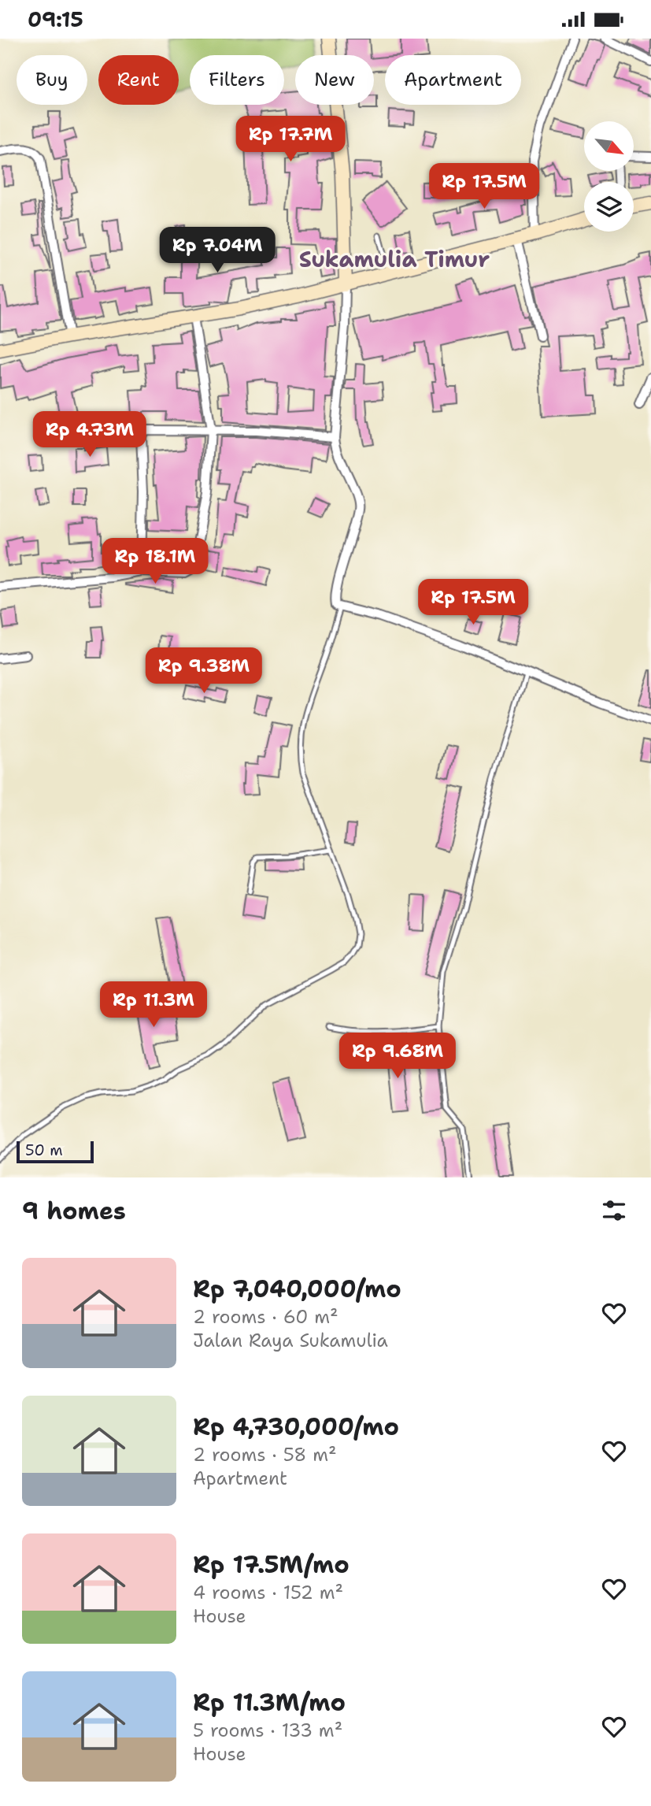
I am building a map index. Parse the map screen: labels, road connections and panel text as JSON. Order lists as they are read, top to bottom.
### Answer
{
  "districts": ["Sukamulia Timur"],
  "scale_bar": "50 m",
  "north": "bottom right",
  "page": {
    "status": "09:15",
    "chip": [
      "Buy",
      "Rent",
      "Filters",
      "New",
      "Apartment"
    ],
    "price": [
      "Rp 17.7M",
      "Rp 17.5M",
      "Rp 7.04M",
      "Rp 4.73M",
      "Rp 18.1M",
      "Rp 17.5M",
      "Rp 9.38M",
      "Rp 11.3M",
      "Rp 9.68M"
    ],
    "scale": "50 m",
    "heading": "9 homes",
    "list": [
      {
        "name": "Rp 7,040,000/mo",
        "note": "2 rooms · 60 m² · Jalan Raya Sukamulia"
      },
      {
        "name": "Rp 4,730,000/mo",
        "note": "2 rooms · 58 m² · Apartment"
      },
      {
        "name": "Rp 17.5M/mo",
        "note": "4 rooms · 152 m² · House"
      },
      {
        "name": "Rp 11.3M/mo",
        "note": "5 rooms · 133 m² · House"
      }
    ]
  }
}
